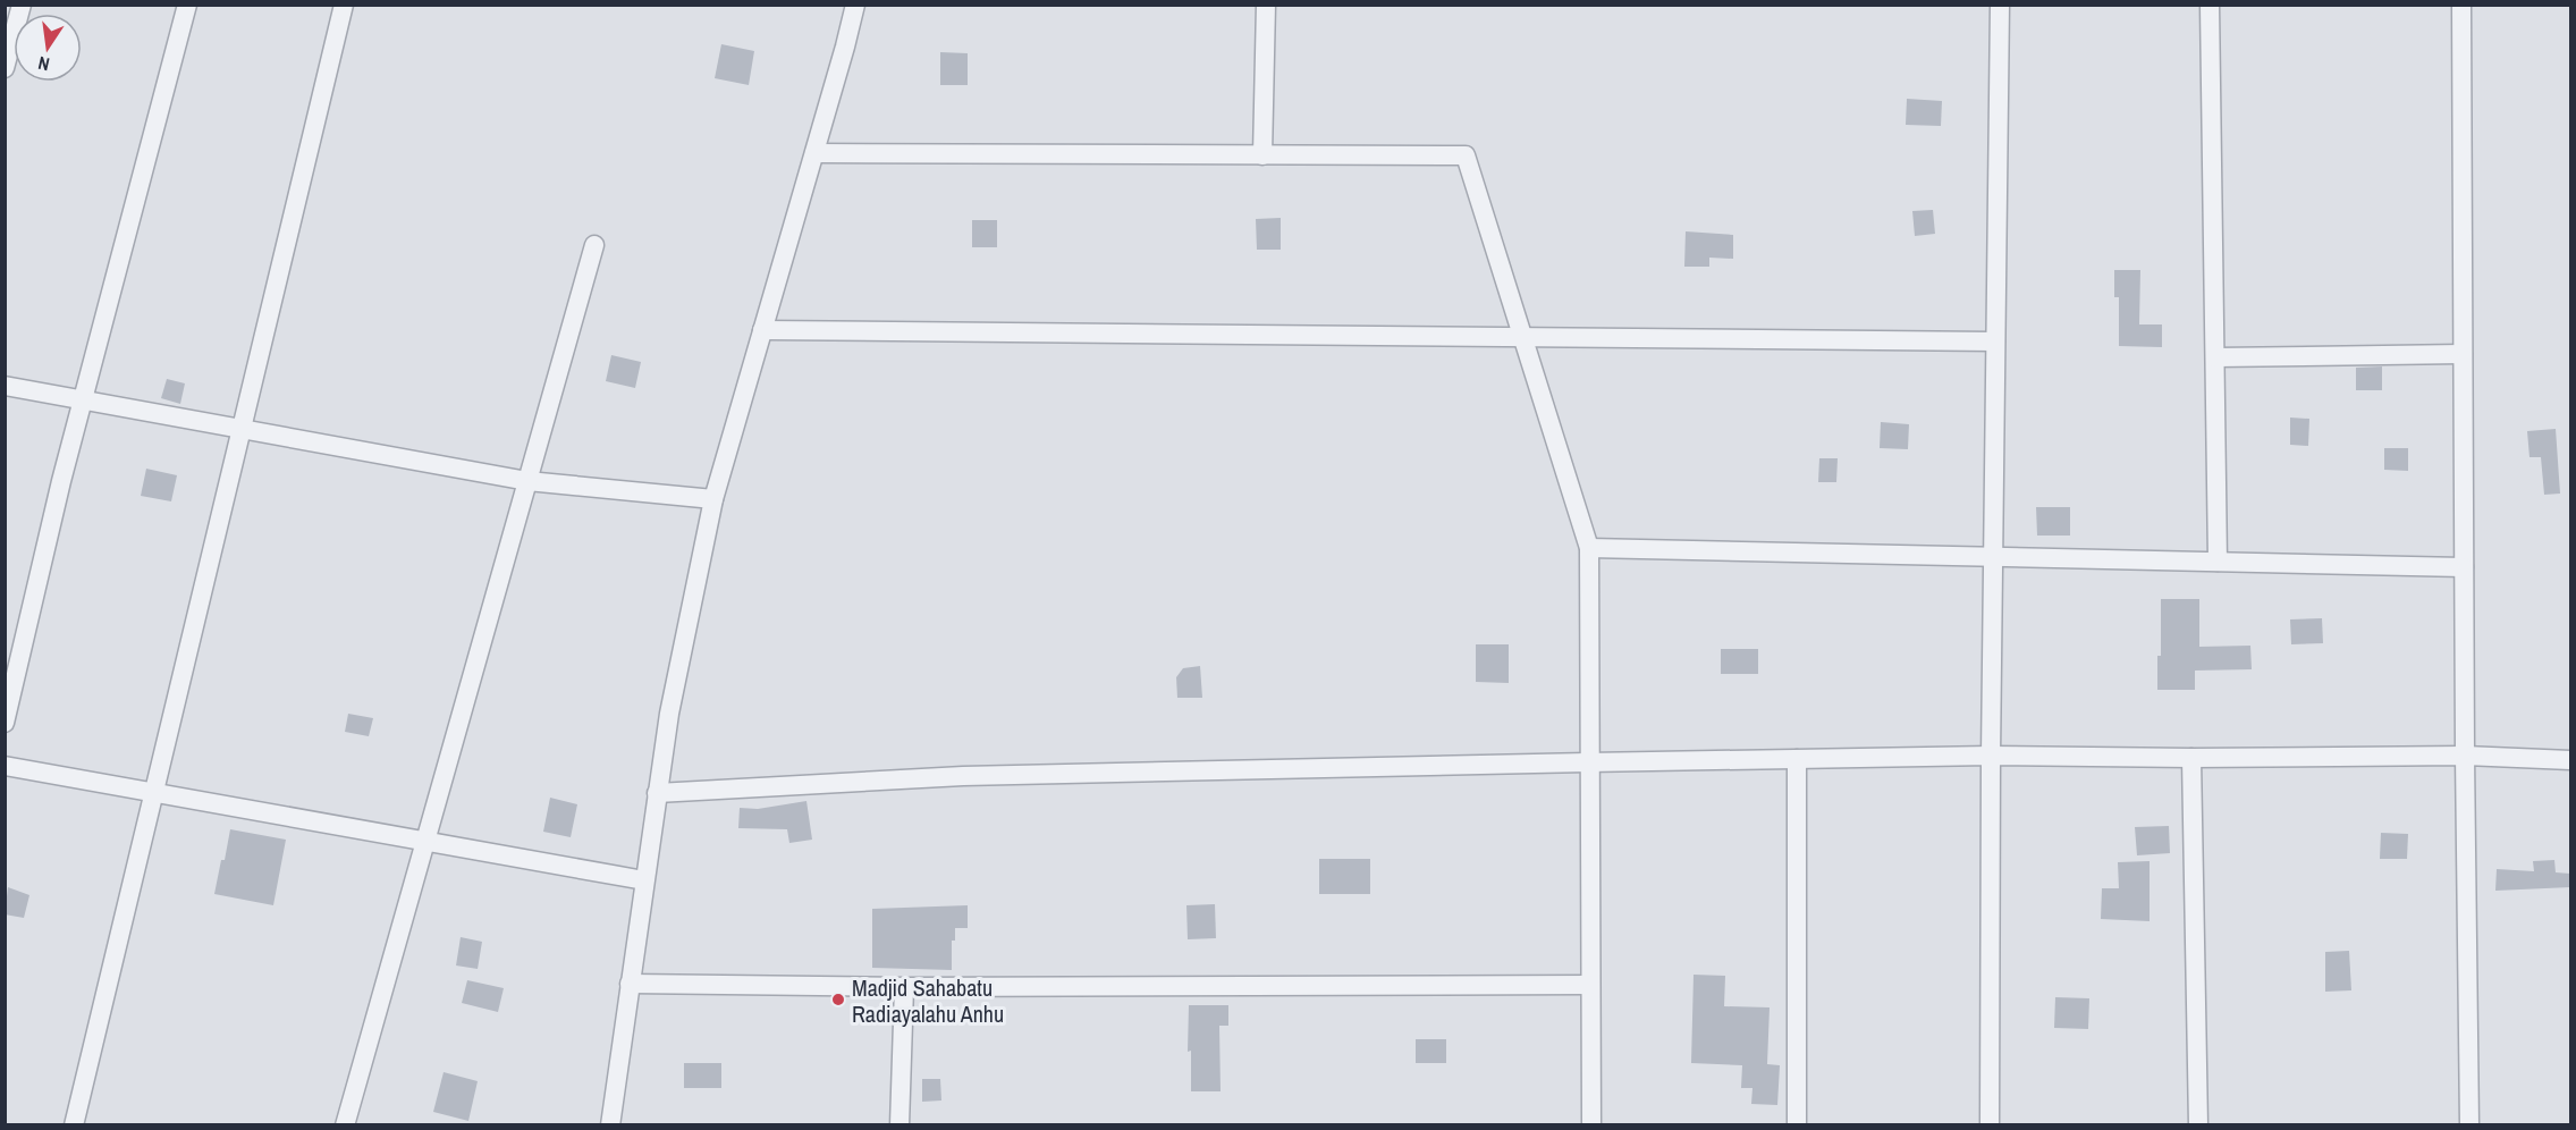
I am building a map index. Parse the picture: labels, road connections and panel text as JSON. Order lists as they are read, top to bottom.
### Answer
{
  "places": ["Madjid Sahabatu Radiayalahu Anhu"],
  "north": "bottom"
}
